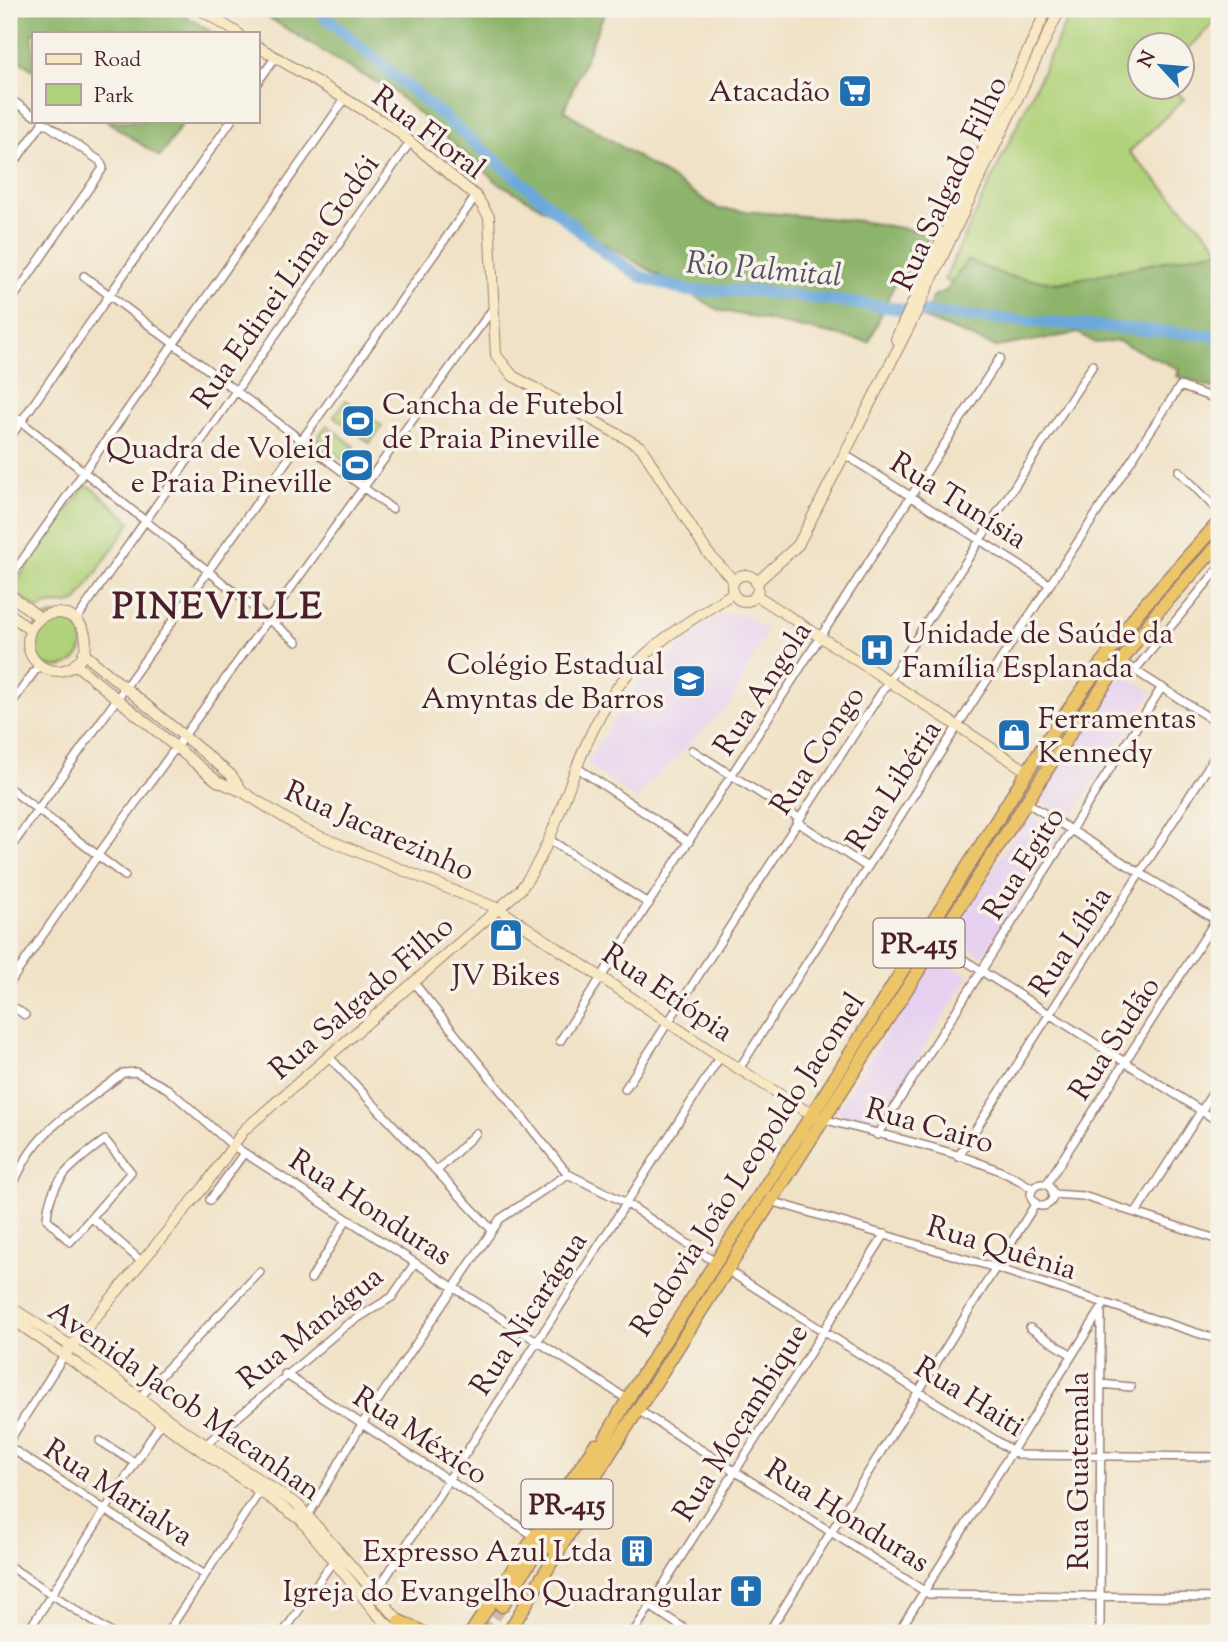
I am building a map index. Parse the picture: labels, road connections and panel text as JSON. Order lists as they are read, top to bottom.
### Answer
{
  "streets": {
    "highway": ["PR-415", "Rodovia João Leopoldo Jacomel"],
    "main road": [
      "Rua Floral",
      "Rua Salgado Filho",
      "Rua Jacarezinho",
      "Rua Etiópia",
      "Avenida Jacob Macanhan"
    ],
    "street": [
      "Rua Edinei Lima Godói",
      "Rua Tunísia",
      "Rua Angola",
      "Rua Congo",
      "Rua Libéria",
      "Rua Egito",
      "Rua Líbia",
      "Rua Sudão",
      "Rua Cairo",
      "Rua Honduras",
      "Rua Quênia",
      "Rua Nicarágua",
      "Rua Manágua",
      "Rua Haiti",
      "Rua Moçambique",
      "Rua México",
      "Rua Guatemala",
      "Rua Marialva"
    ]
  },
  "crossings": [
    ["Rua Floral", "Rua Salgado Filho"],
    ["Rua Floral", "Rua Edinei Lima Godói"],
    ["Rua Salgado Filho", "Rua Tunísia"],
    ["Rua Salgado Filho", "Rua Jacarezinho"],
    ["Rua Salgado Filho", "Rua Etiópia"],
    ["Rua Salgado Filho", "Rua Honduras"],
    ["Rua Salgado Filho", "Avenida Jacob Macanhan"],
    ["Rua Edinei Lima Godói", "Rua Jacarezinho"],
    ["Rua Tunísia", "Rua Angola"],
    ["Rua Tunísia", "Rua Congo"],
    ["Rua Tunísia", "Rua Libéria"],
    ["Rua Angola", "Rua Etiópia"],
    ["Rua Congo", "Rua Etiópia"],
    ["Rua Libéria", "Rua Etiópia"],
    ["Rua Jacarezinho", "Rua Etiópia"],
    ["Rua Egito", "Rua Cairo"],
    ["Rua Líbia", "Rua Cairo"],
    ["Rua Etiópia", "Rua Cairo"],
    ["Rua Etiópia", "Rodovia João Leopoldo Jacomel"],
    ["Rua Etiópia", "Rua Nicarágua"],
    ["Rua Sudão", "Rua Cairo"],
    ["Rua Cairo", "Rodovia João Leopoldo Jacomel"],
    ["Rodovia João Leopoldo Jacomel", "Rua Honduras"],
    ["Rodovia João Leopoldo Jacomel", "Rua Quênia"],
    ["Rodovia João Leopoldo Jacomel", "Rua Haiti"],
    ["Rua Honduras", "Rua Nicarágua"],
    ["Rua Honduras", "Rua Manágua"],
    ["Rua Honduras", "Rua Moçambique"],
    ["Rua Honduras", "Rua Guatemala"],
    ["Rua Quênia", "Rua Moçambique"],
    ["Rua Quênia", "Rua Guatemala"],
    ["Rua Nicarágua", "Avenida Jacob Macanhan"],
    ["Rua Nicarágua", "Rua México"],
    ["Rua Manágua", "Avenida Jacob Macanhan"],
    ["Rua Manágua", "Rua México"],
    ["Rua Haiti", "Rua Moçambique"],
    ["Rua Haiti", "Rua Guatemala"]
  ],
  "districts": ["PINEVILLE"],
  "water": ["Rio Palmital"],
  "places": {
    "supermarket": ["Atacadão"],
    "sports": ["Cancha de Futebol de Praia Pineville", "Quadra de Voleid e Praia Pineville"],
    "hospital": ["Unidade de Saúde da Família Esplanada"],
    "school or university": ["Colégio Estadual Amyntas de Barros"],
    "shop": ["Ferramentas Kennedy", "JV Bikes"],
    "building": ["Expresso Azul Ltda"],
    "church": ["Igreja do Evangelho Quadrangular"]
  },
  "legend": ["Road", "Park"],
  "north": "top left"
}
